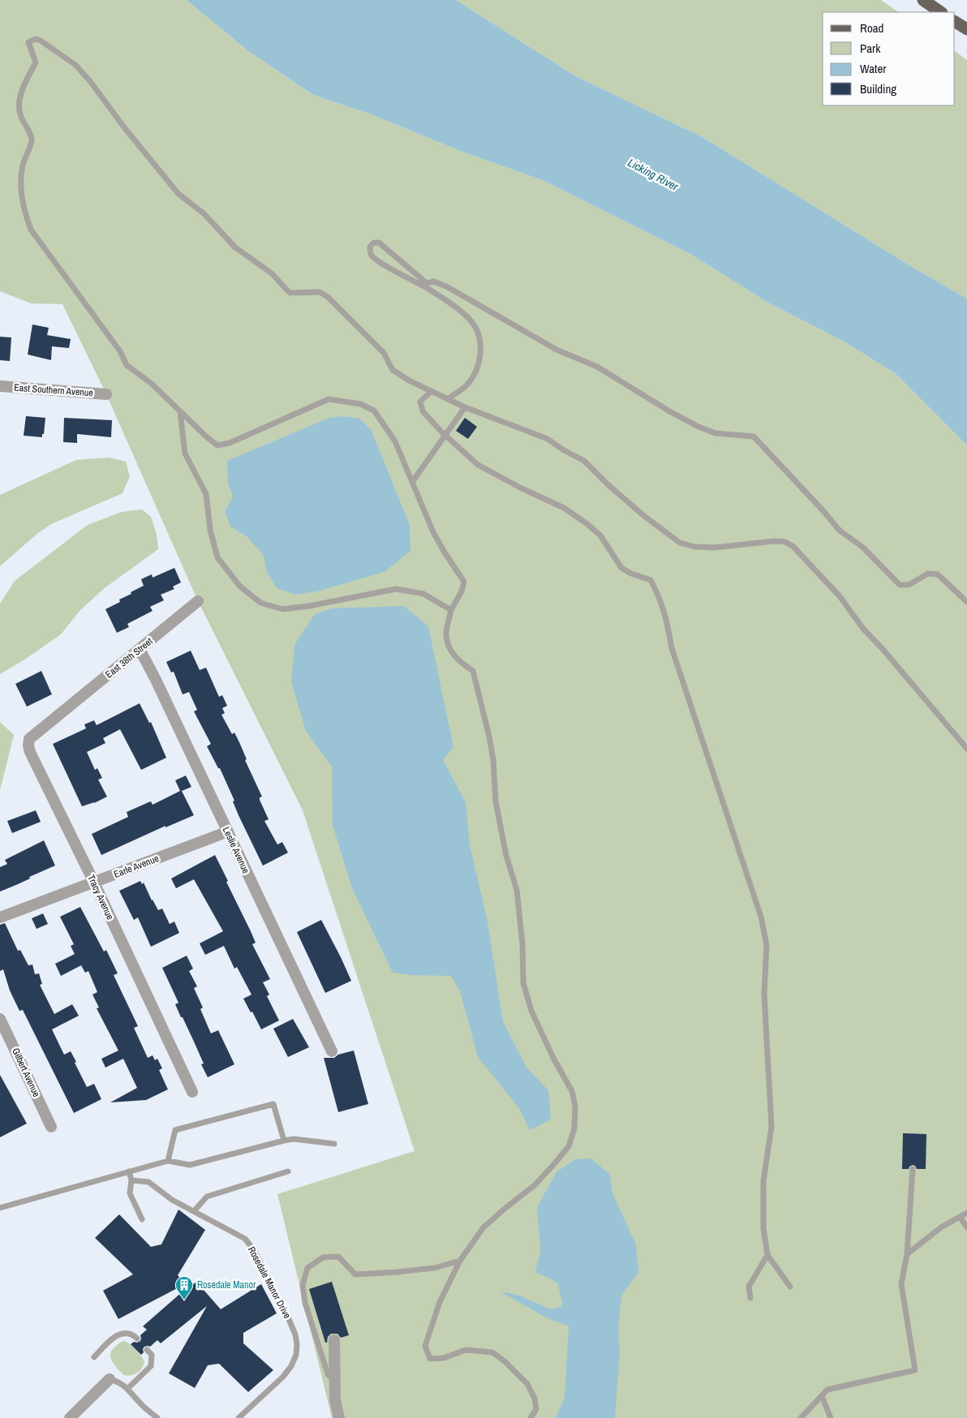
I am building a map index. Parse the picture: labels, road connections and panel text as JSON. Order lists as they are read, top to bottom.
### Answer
{
  "streets": {
    "street": [
      "East Southern Avenue",
      "East 38th Street",
      "Leslie Avenue",
      "Earle Avenue",
      "Tracy Avenue",
      "Gilbert Avenue"
    ],
    "lane": ["Rosedale Manor Drive"]
  },
  "crossings": [
    ["East 38th Street", "Leslie Avenue"],
    ["East 38th Street", "Tracy Avenue"],
    ["Leslie Avenue", "Earle Avenue"],
    ["Earle Avenue", "Tracy Avenue"]
  ],
  "water": ["Licking River"],
  "places": {
    "building": ["Rosedale Manor"]
  },
  "legend": [
    "Road",
    "Park",
    "Water",
    "Building"
  ]
}
